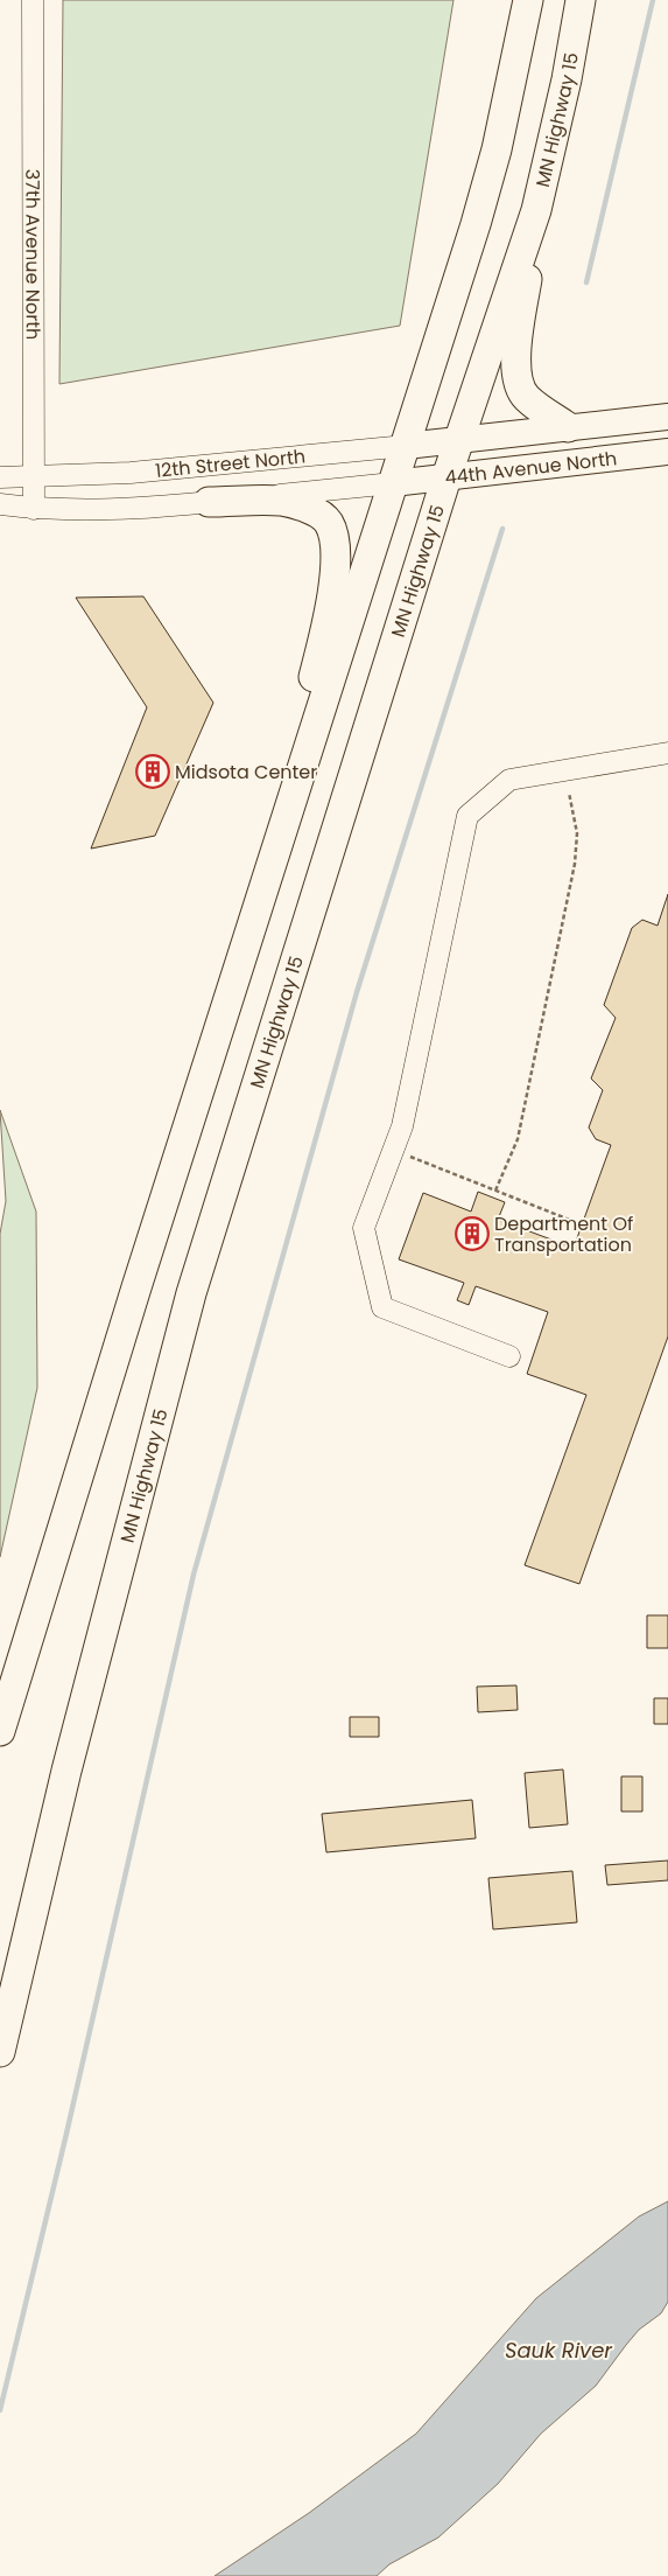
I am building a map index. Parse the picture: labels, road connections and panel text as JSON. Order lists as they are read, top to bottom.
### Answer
{
  "streets": {
    "highway": ["MN Highway 15"],
    "main road": ["12th Street North", "44th Avenue North"],
    "street": ["37th Avenue North"]
  },
  "crossings": [
    ["MN Highway 15", "12th Street North"],
    ["MN Highway 15", "44th Avenue North"],
    ["37th Avenue North", "12th Street North"],
    ["12th Street North", "44th Avenue North"]
  ],
  "water": ["Sauk River"],
  "places": {
    "building": ["Midsota Center", "Department Of Transportation"]
  }
}
